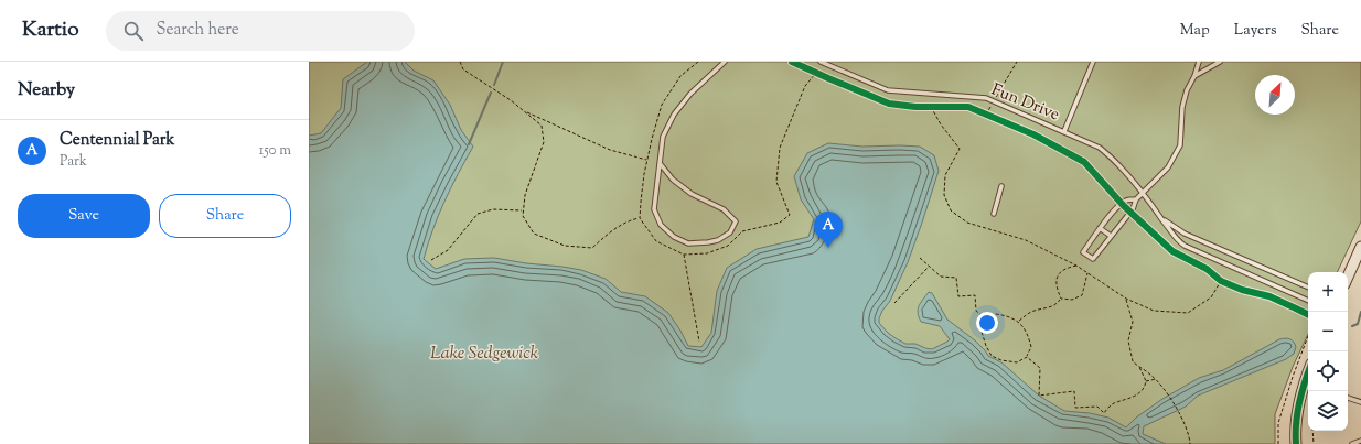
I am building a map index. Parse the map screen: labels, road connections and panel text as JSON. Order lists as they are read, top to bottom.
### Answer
{
  "streets": {
    "lane": ["Fun Drive"]
  },
  "water": ["Lake Sedgewick"],
  "north": "top right",
  "page": {
    "header": "Kartio",
    "search": "Search here",
    "nav": ["Map", "Layers", "Share"],
    "heading": "Nearby",
    "list": [
      {
        "mark": "A",
        "name": "Centennial Park",
        "note": "Park",
        "value": "150 m"
      }
    ],
    "buttons": ["Save", "Share"],
    "pins": "A",
    "map_buttons": ["+", "−"]
  }
}
